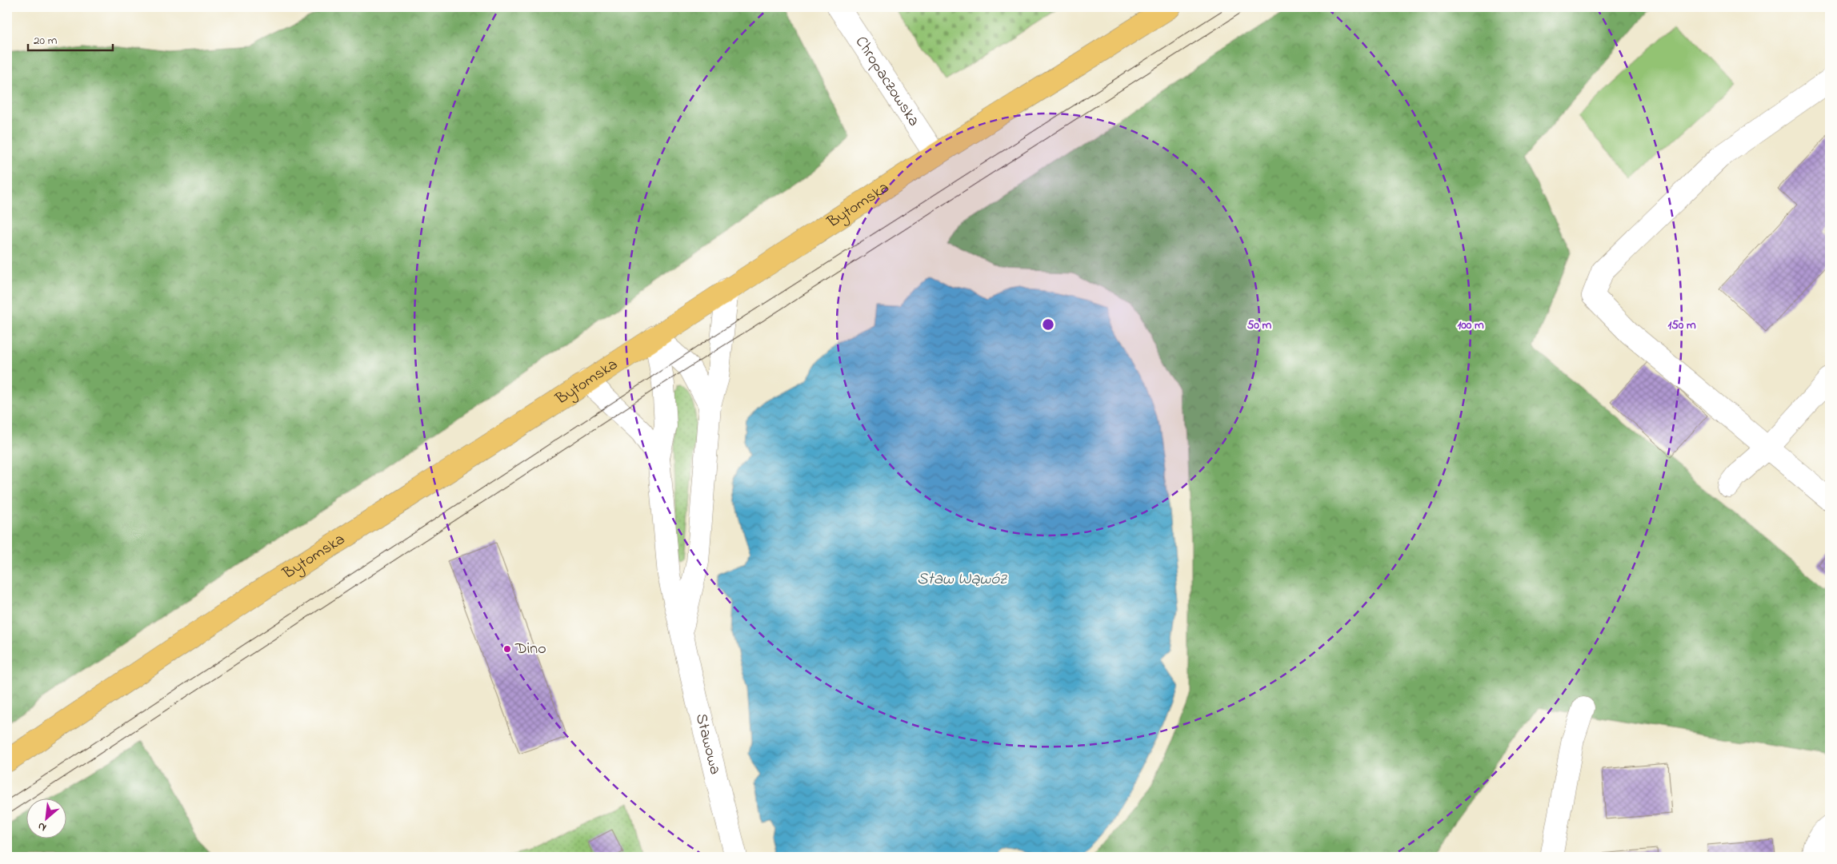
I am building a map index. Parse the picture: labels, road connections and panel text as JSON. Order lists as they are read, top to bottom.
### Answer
{
  "streets": {
    "main road": ["Bytomska"],
    "street": ["Chropaczowska", "Stawowa"]
  },
  "crossings": [
    ["Chropaczowska", "Bytomska"]
  ],
  "water": ["Staw Wąwóz"],
  "places": ["Dino"],
  "scale_bar": "20 m",
  "north": "bottom left",
  "rings": ["50 m", "100 m", "150 m"]
}
